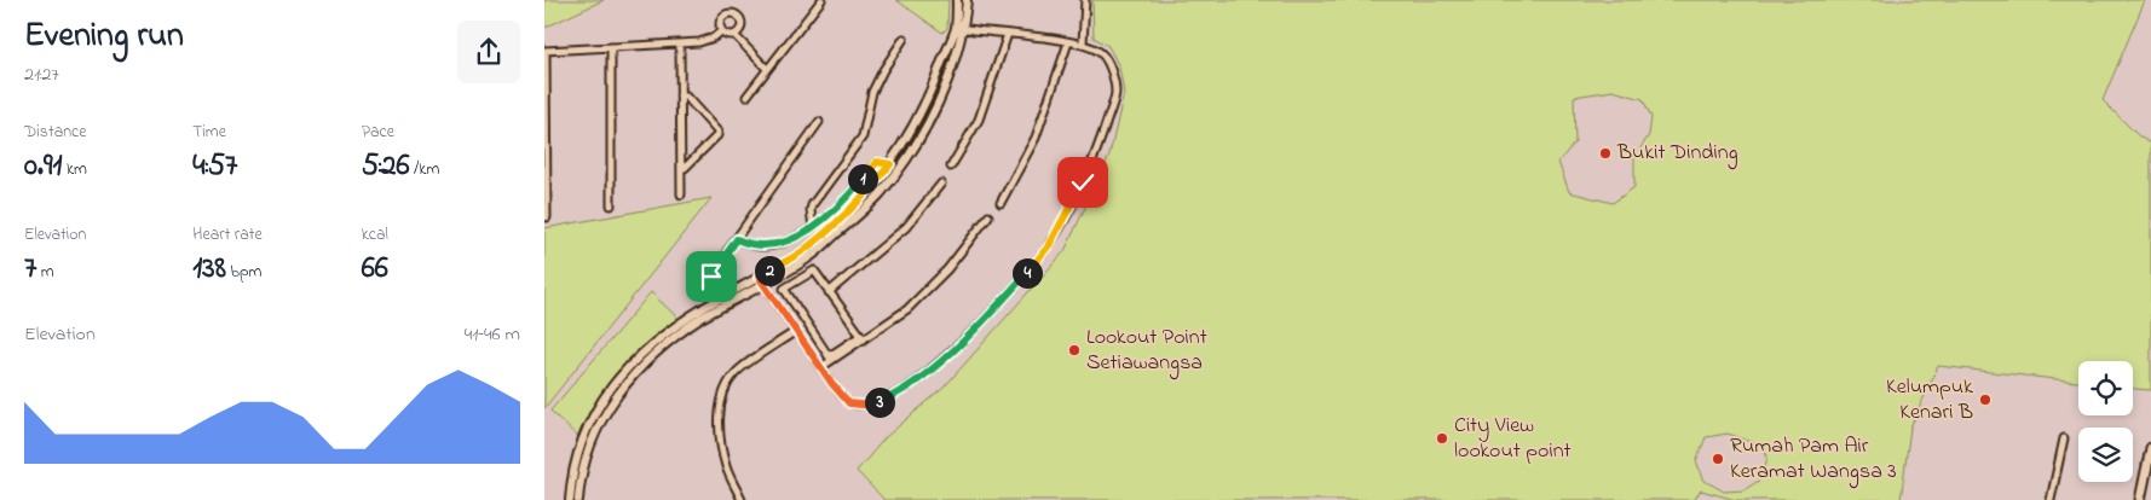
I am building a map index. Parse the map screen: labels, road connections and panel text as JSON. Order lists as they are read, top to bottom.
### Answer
{
  "places": [
    "Bukit Dinding",
    "Lookout Point Setiawangsa",
    "Kelumpuk Kenari B",
    "City View lookout point",
    "Rumah Pam Air Keramat Wangsa 3"
  ],
  "page": {
    "heading": ["Evening run", "21:27"],
    "stats": [
      ["Distance", "0.91 km"],
      ["Time", "4:57"],
      ["Pace", "5:26 /km"],
      ["Elevation", "7 m"],
      ["Heart rate", "138 bpm"],
      ["kcal", "66"]
    ],
    "pins": [
      "1",
      "2",
      "4",
      "3"
    ],
    "chart": ["Elevation", "41–46 m"]
  }
}
